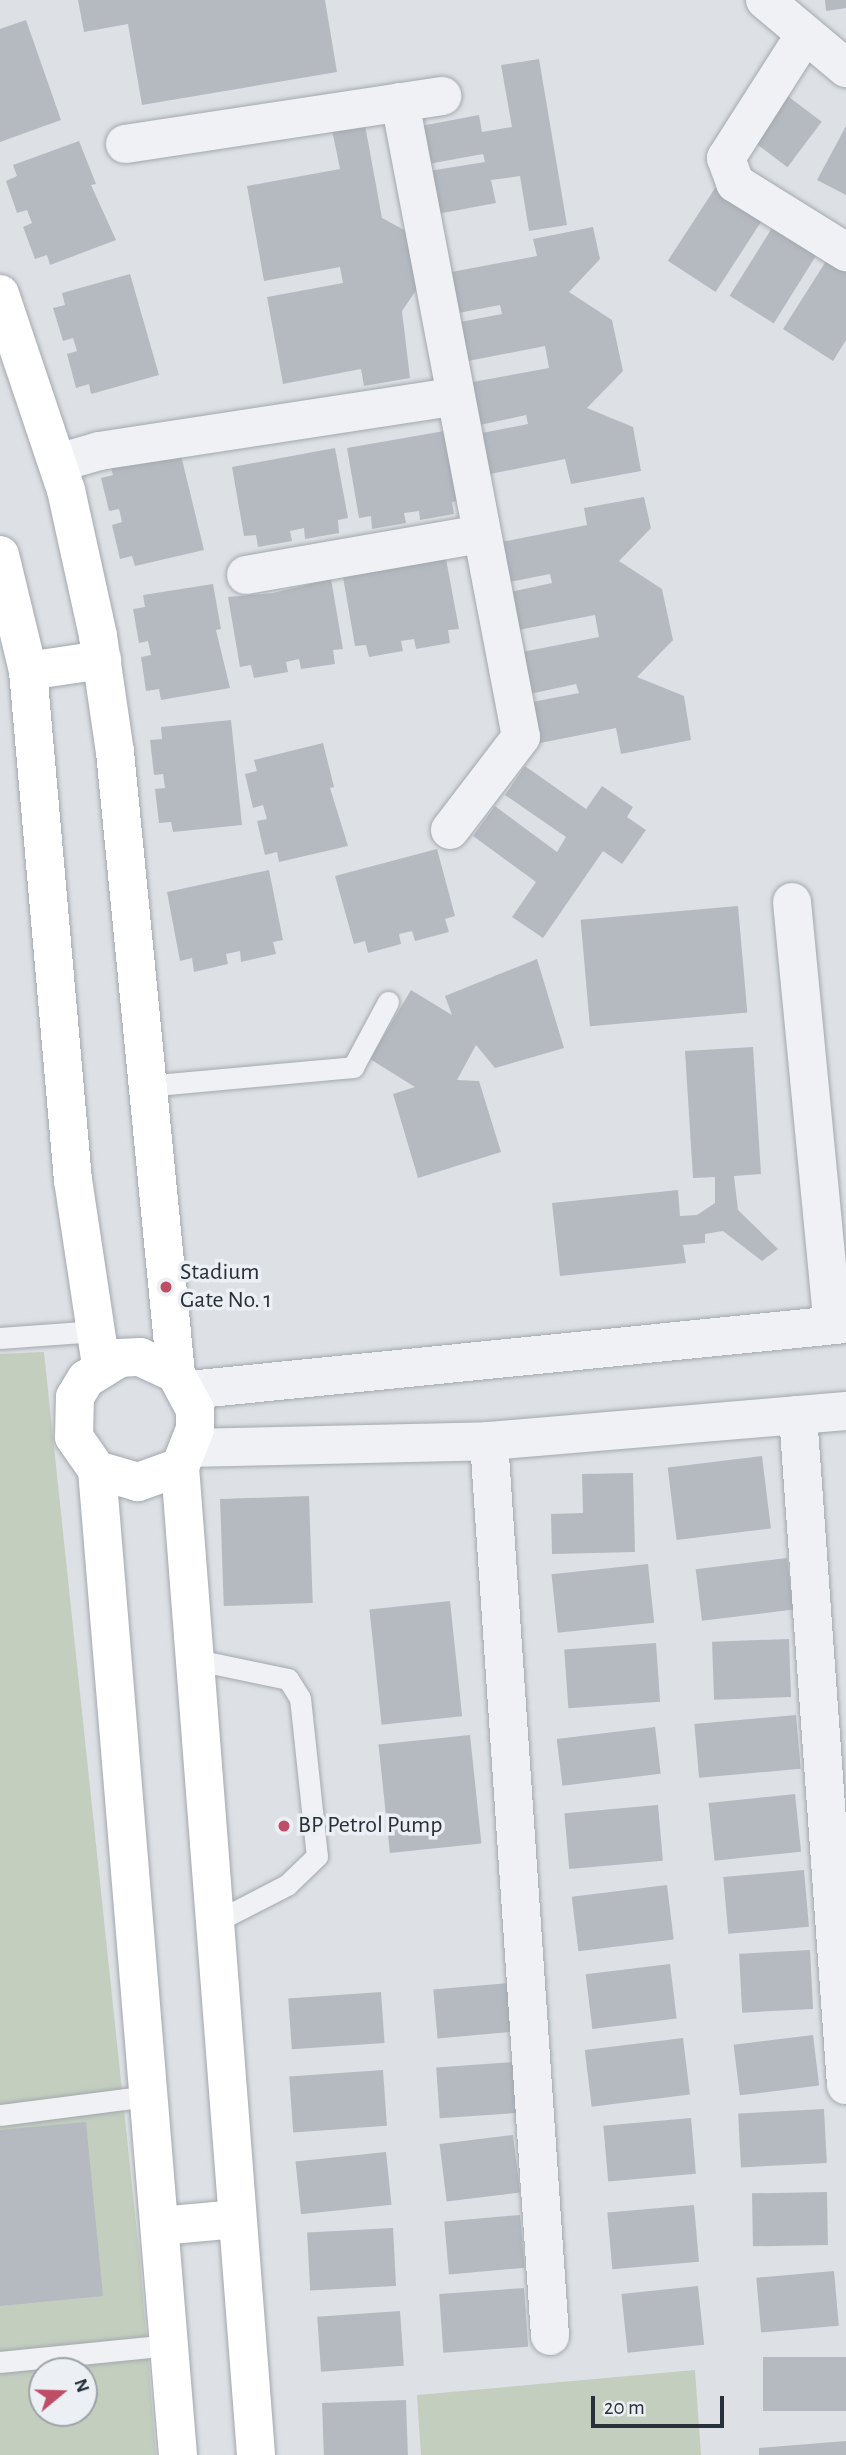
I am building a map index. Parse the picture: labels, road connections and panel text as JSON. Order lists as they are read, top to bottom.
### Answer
{
  "places": ["Stadium Gate No. 1", "BP Petrol Pump"],
  "scale_bar": "20 m",
  "north": "right"
}
